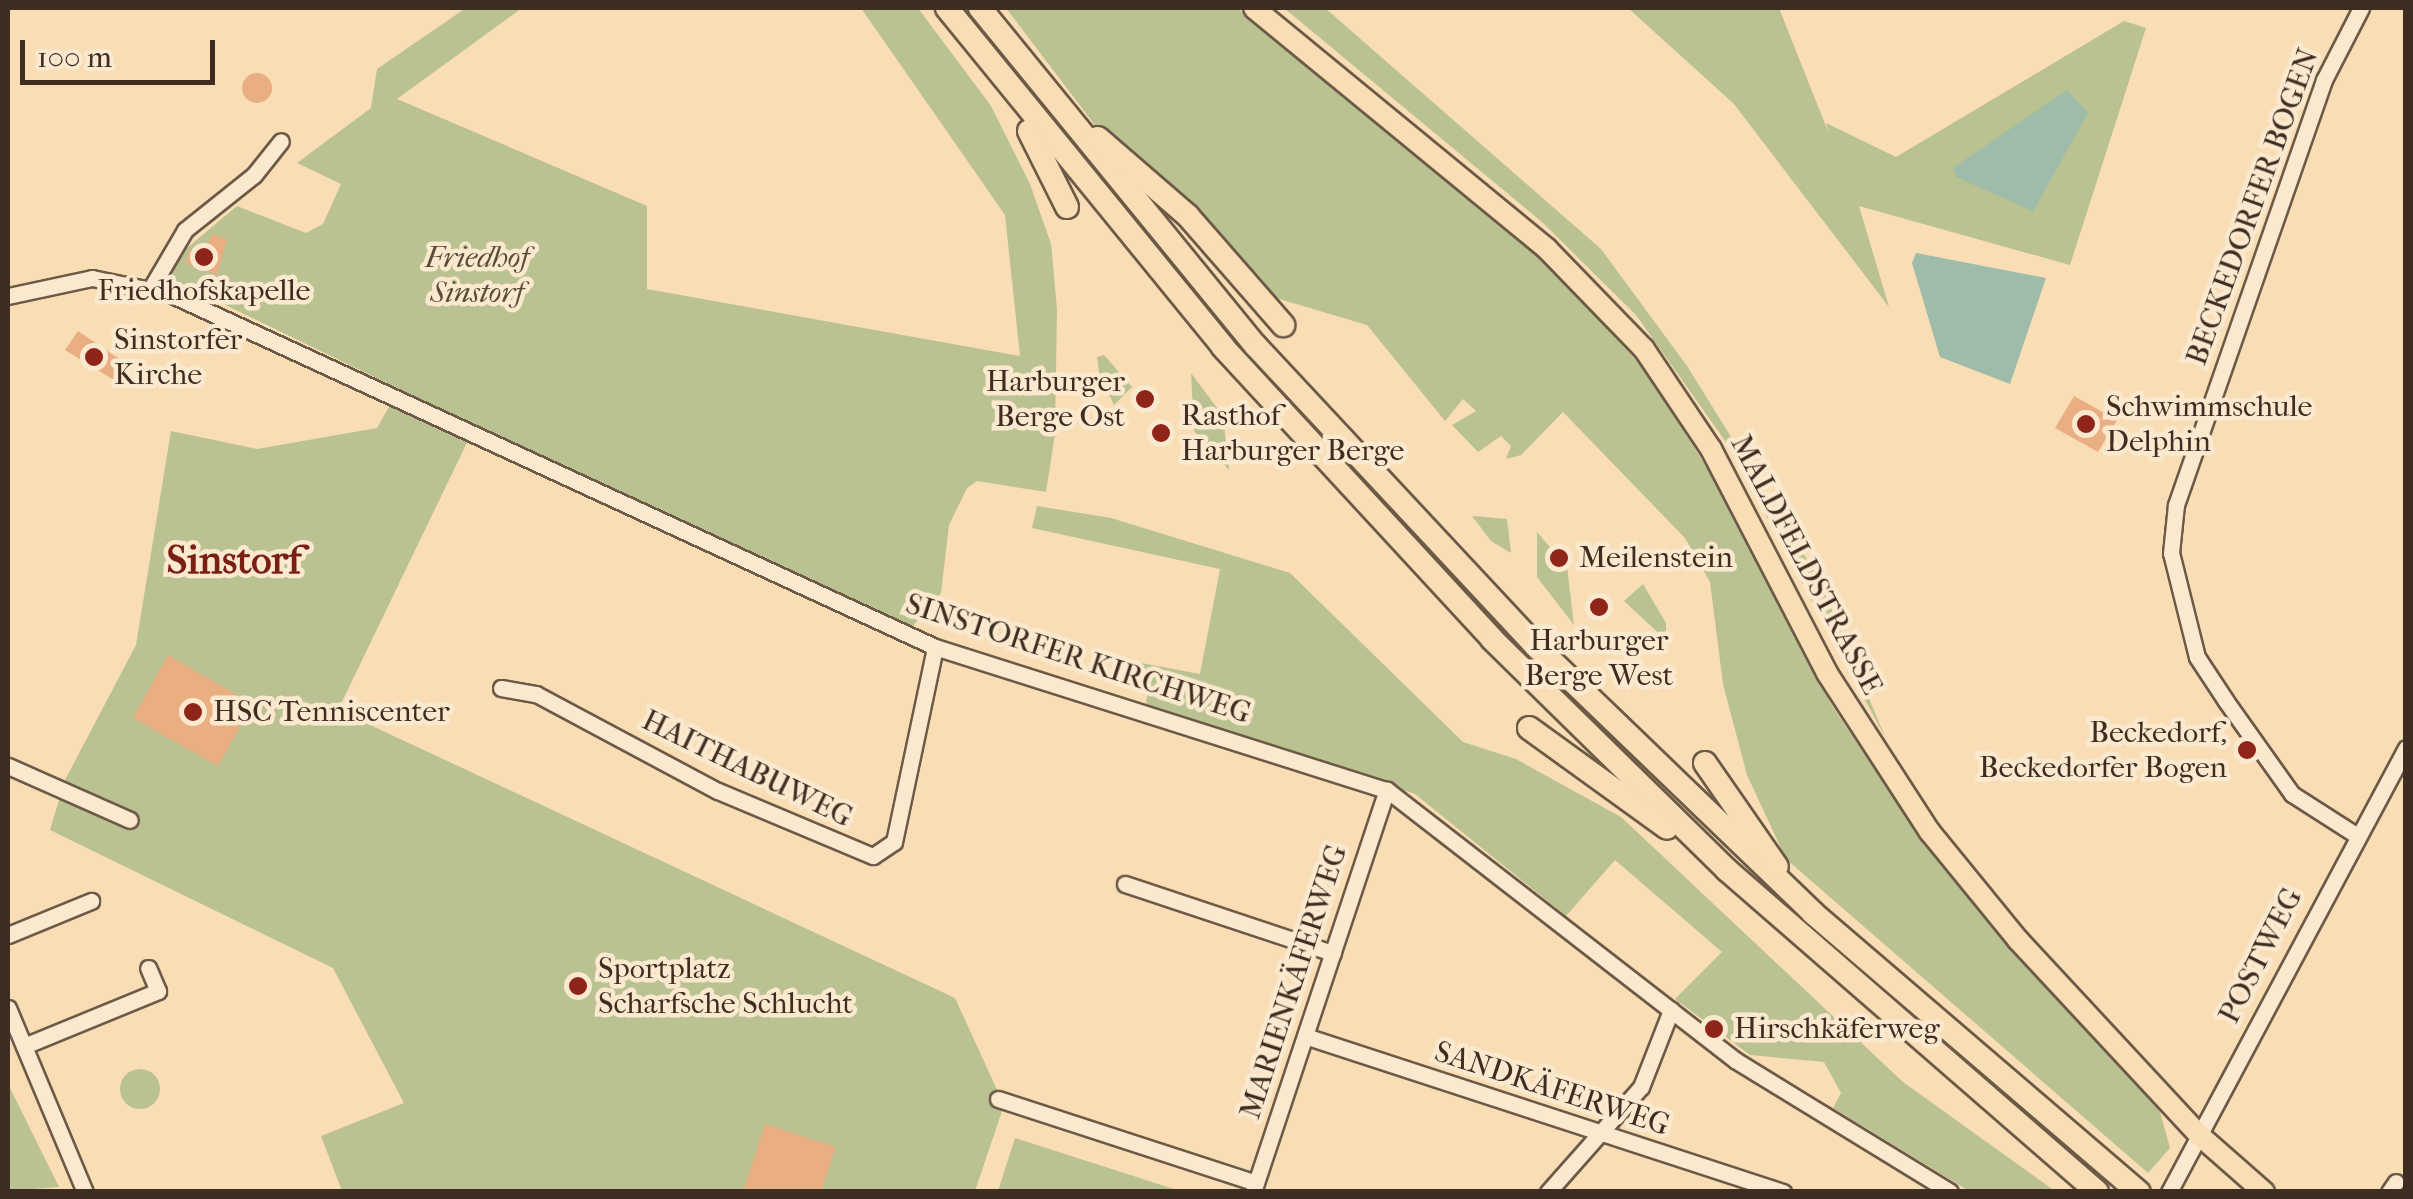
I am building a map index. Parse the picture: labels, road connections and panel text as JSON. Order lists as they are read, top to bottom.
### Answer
{
  "streets": {
    "main road": ["MALDFELDSTRASSE"],
    "street": [
      "BECKEDORFER BOGEN",
      "SINSTORFER KIRCHWEG",
      "HAITHABUWEG",
      "POSTWEG",
      "MARIENKÄFERWEG",
      "SANDKÄFERWEG"
    ]
  },
  "crossings": [
    ["BECKEDORFER BOGEN", "POSTWEG"],
    ["MALDFELDSTRASSE", "POSTWEG"],
    ["SINSTORFER KIRCHWEG", "HAITHABUWEG"],
    ["SINSTORFER KIRCHWEG", "MARIENKÄFERWEG"],
    ["MARIENKÄFERWEG", "SANDKÄFERWEG"]
  ],
  "districts": ["Sinstorf"],
  "parks": ["Friedhof Sinstorf"],
  "places": [
    "Friedhofskapelle",
    "Sinstorfer Kirche",
    "Harburger Berge Ost",
    "Schwimmschule Delphin",
    "Rasthof Harburger Berge",
    "Meilenstein",
    "Harburger Berge West",
    "HSC Tenniscenter",
    "Beckedorf, Beckedorfer Bogen",
    "Sportplatz Scharfsche Schlucht",
    "Hirschkäferweg"
  ],
  "scale_bar": "100 m"
}
